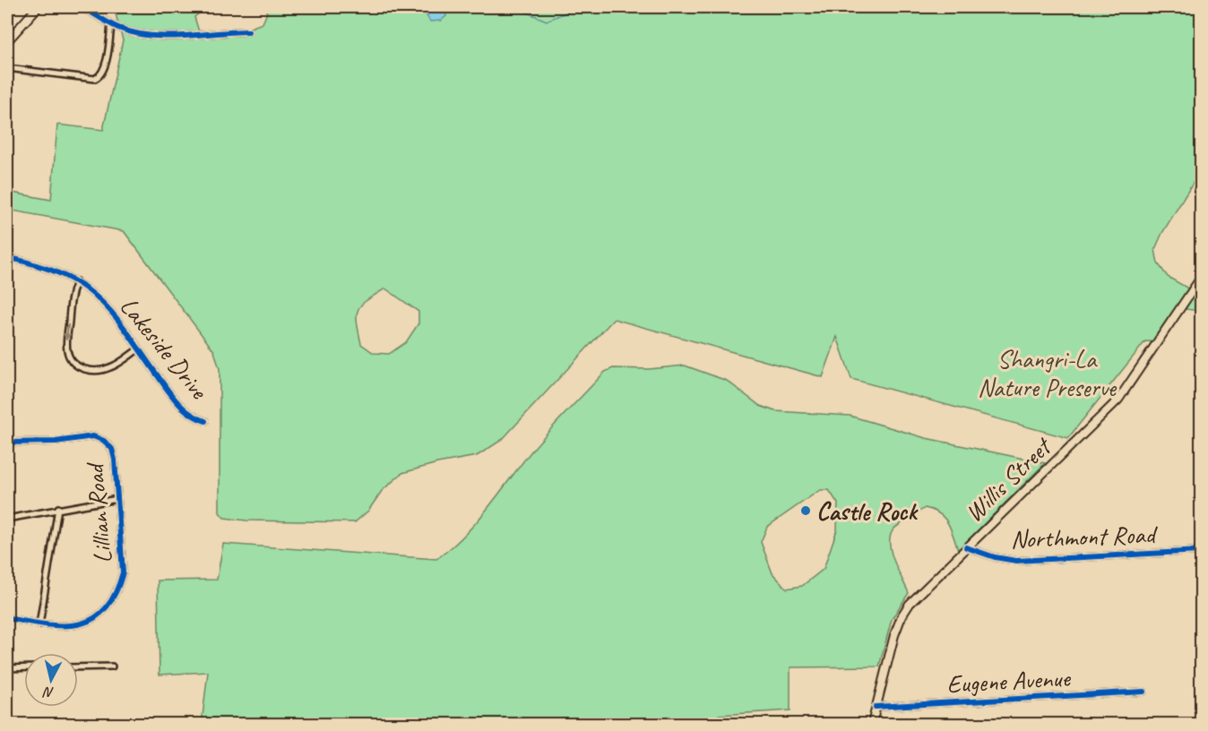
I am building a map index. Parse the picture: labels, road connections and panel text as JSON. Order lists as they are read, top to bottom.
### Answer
{
  "streets": {
    "main road": ["Willis Street"],
    "street": [
      "Lakeside Drive",
      "Lillian Road",
      "Northmont Road",
      "Eugene Avenue"
    ]
  },
  "crossings": [
    ["Willis Street", "Northmont Road"],
    ["Willis Street", "Eugene Avenue"]
  ],
  "parks": ["Shangri-La Nature Preserve"],
  "places": ["Castle Rock"],
  "north": "bottom"
}
